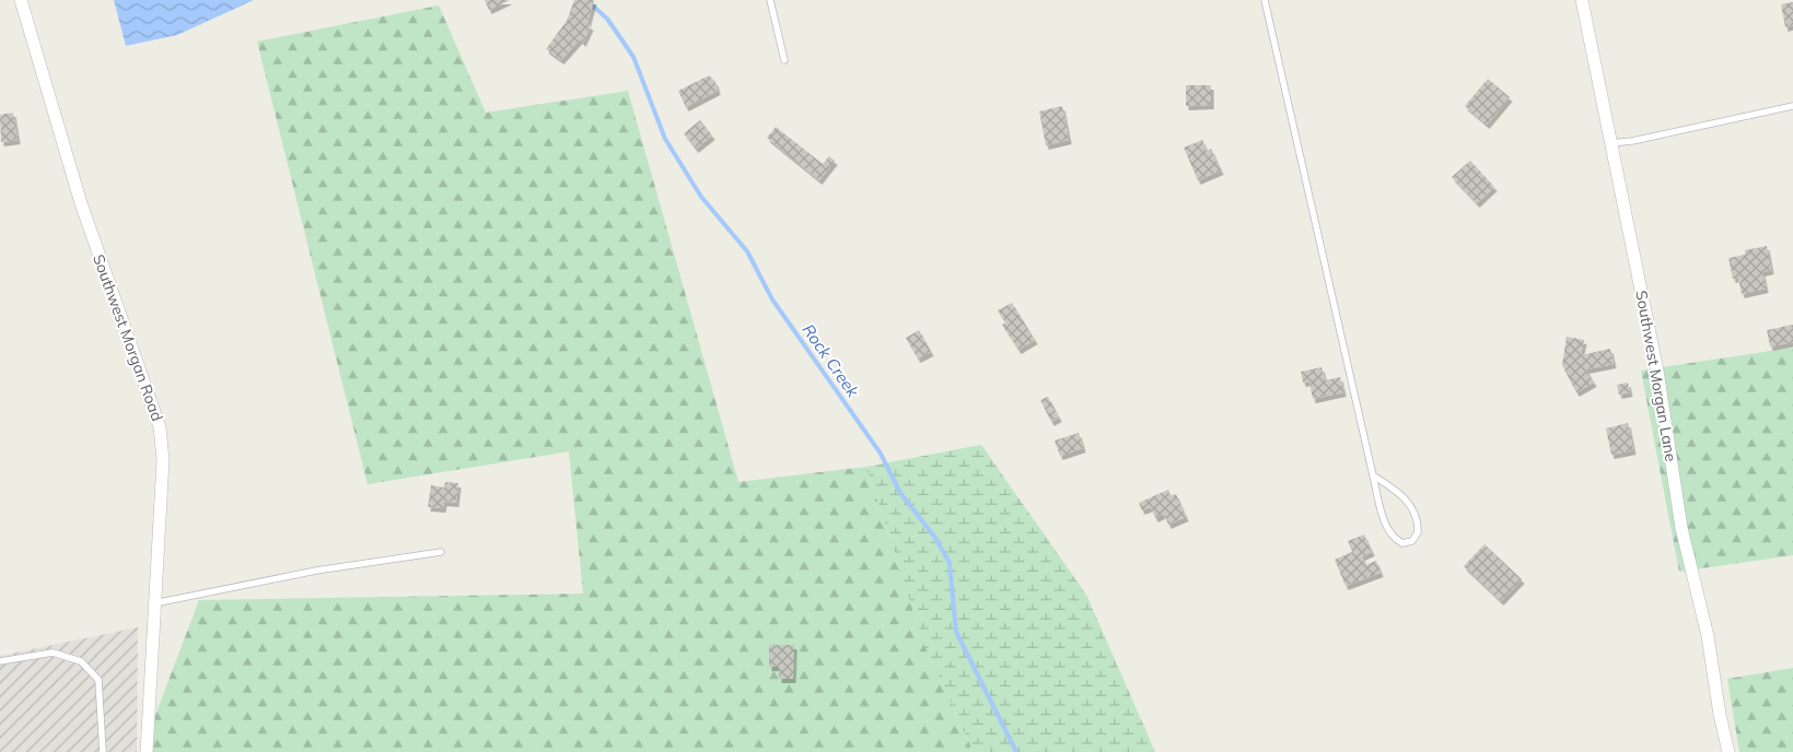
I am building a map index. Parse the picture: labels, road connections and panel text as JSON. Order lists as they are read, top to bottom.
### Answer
{
  "streets": {
    "street": ["Southwest Morgan Road", "Southwest Morgan Lane"]
  },
  "water": ["Rock Creek"]
}
